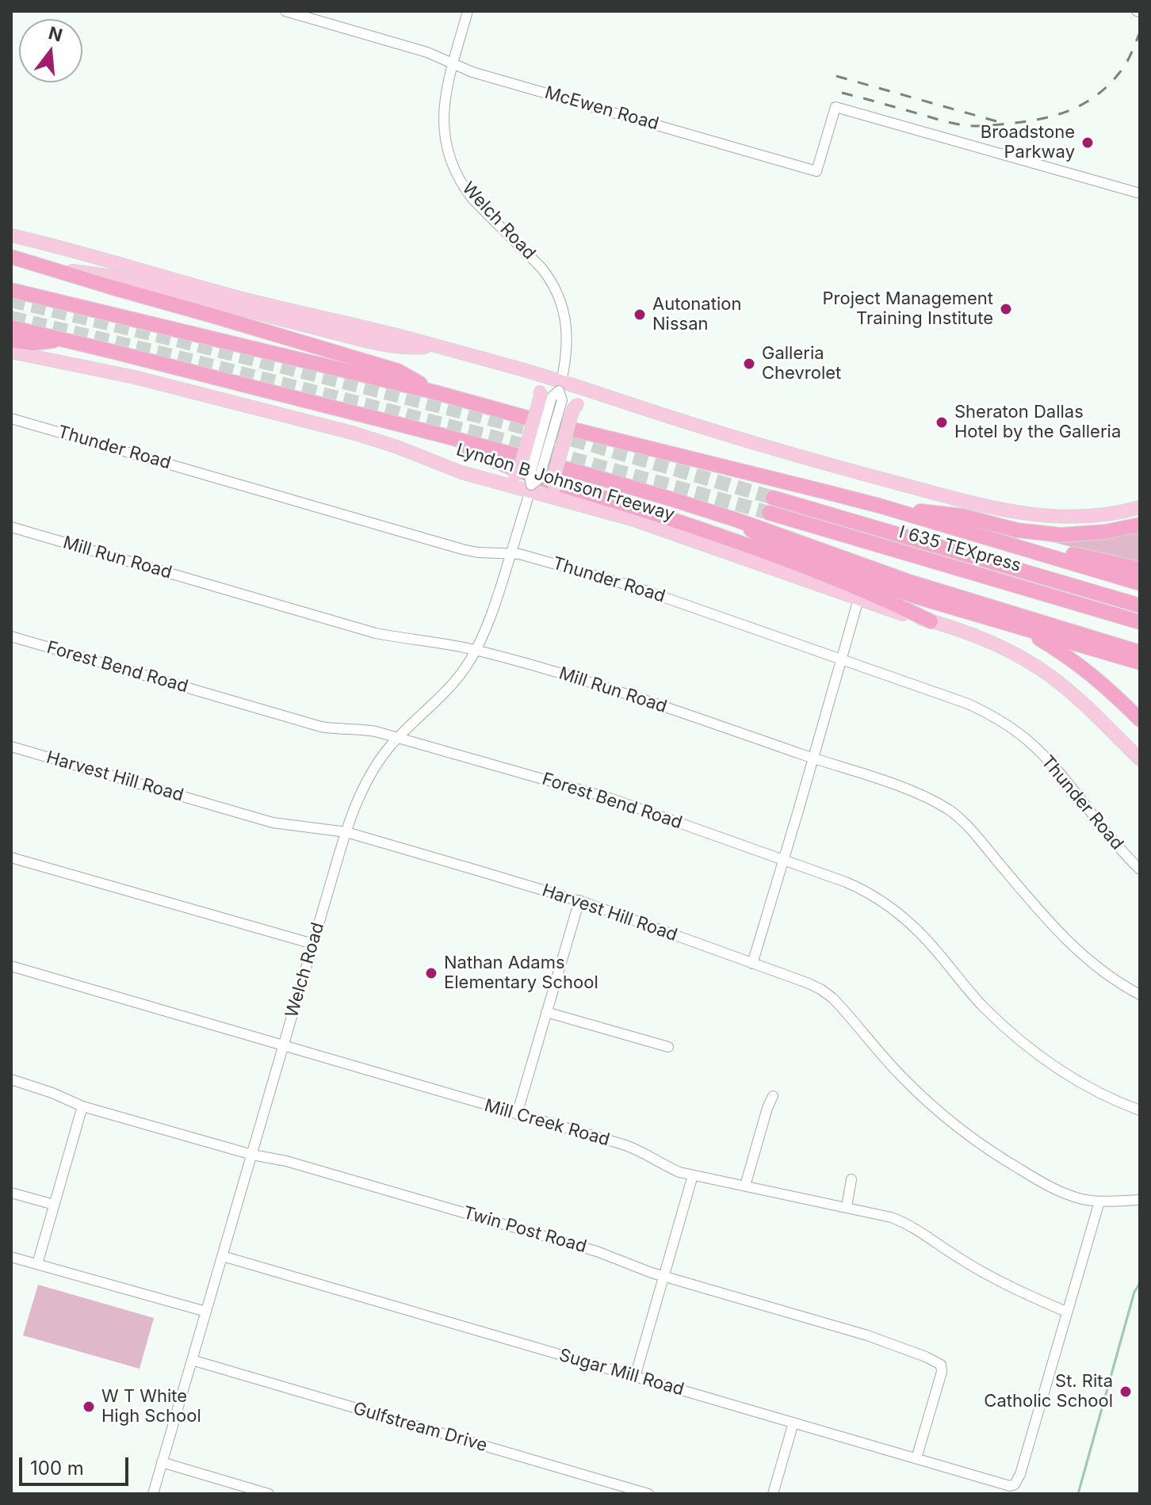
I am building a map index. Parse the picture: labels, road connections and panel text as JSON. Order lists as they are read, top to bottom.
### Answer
{
  "streets": {
    "highway": ["Lyndon B Johnson Freeway", "I 635 TEXpress"],
    "street": [
      "McEwen Road",
      "Welch Road",
      "Thunder Road",
      "Mill Run Road",
      "Forest Bend Road",
      "Harvest Hill Road",
      "Mill Creek Road",
      "Twin Post Road",
      "Sugar Mill Road",
      "Gulfstream Drive"
    ]
  },
  "crossings": [
    ["McEwen Road", "Welch Road"],
    ["Welch Road", "Thunder Road"],
    ["Welch Road", "Lyndon B Johnson Freeway"],
    ["Welch Road", "Mill Run Road"],
    ["Welch Road", "Forest Bend Road"],
    ["Welch Road", "Harvest Hill Road"],
    ["Welch Road", "Mill Creek Road"],
    ["Welch Road", "Twin Post Road"],
    ["Welch Road", "Sugar Mill Road"],
    ["Welch Road", "Gulfstream Drive"],
    ["Mill Creek Road", "Sugar Mill Road"],
    ["Twin Post Road", "Sugar Mill Road"]
  ],
  "places": [
    "Broadstone Parkway",
    "Project Management Training Institute",
    "Autonation Nissan",
    "Galleria Chevrolet",
    "Sheraton Dallas Hotel by the Galleria",
    "Nathan Adams Elementary School",
    "St. Rita Catholic School",
    "W T White High School"
  ],
  "scale_bar": "100 m",
  "north": "top"
}
